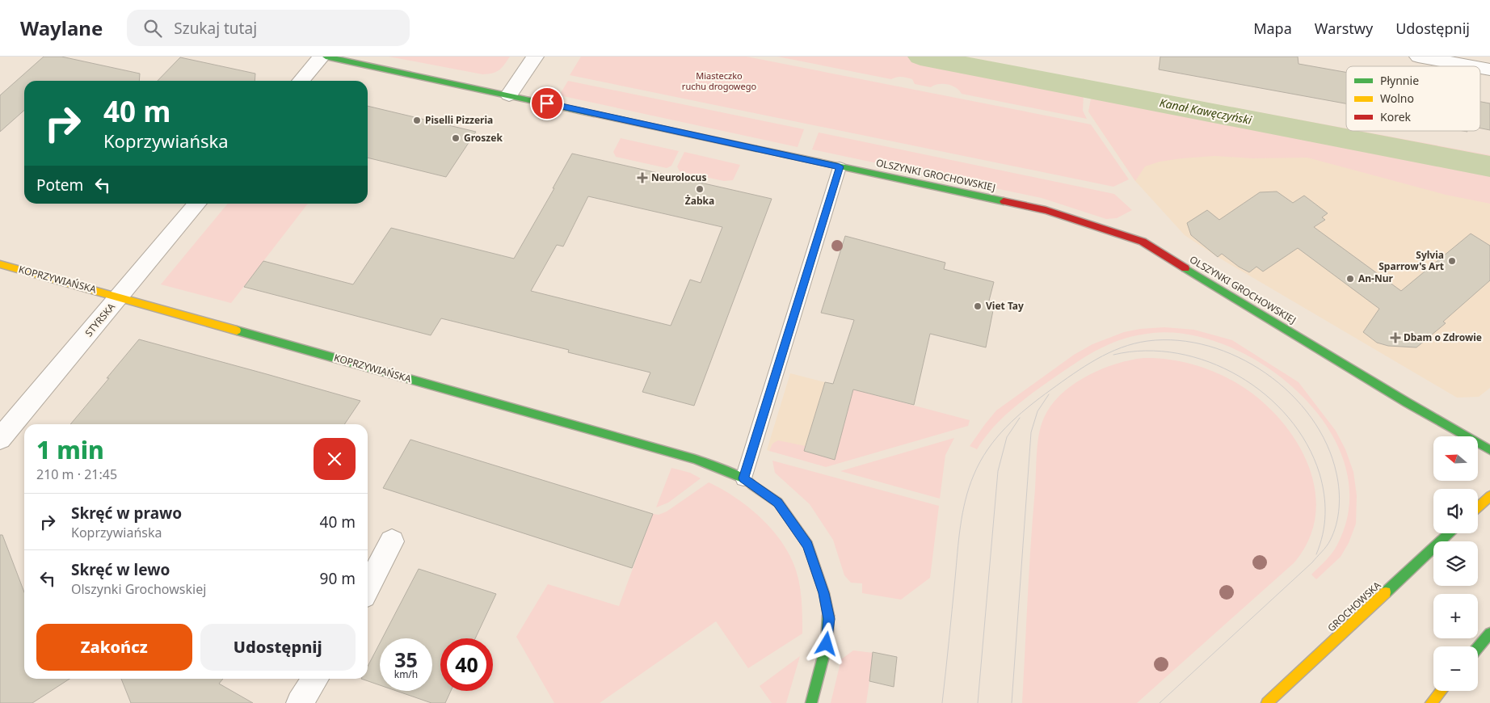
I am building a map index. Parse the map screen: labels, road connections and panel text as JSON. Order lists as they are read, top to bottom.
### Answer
{
  "streets": {
    "street": [
      "OLSZYNKI GROCHOWSKIEJ",
      "KOPRZYWIAŃSKA",
      "STYRSKA",
      "GROCHOWSKA"
    ]
  },
  "crossings": [
    ["KOPRZYWIAŃSKA", "STYRSKA"]
  ],
  "water": ["Kanał Kawęczyński"],
  "parks": ["Miasteczko ruchu drogowego"],
  "places": {
    "other": [
      "Piselli Pizzeria",
      "Groszek",
      "Żabka",
      "Sylvia Sparrow's Art",
      "An-Nur",
      "Viet Tay"
    ],
    "health": ["Neurolocus", "Dbam o Zdrowie"]
  },
  "legend": ["Płynnie", "Wolno", "Korek"],
  "north": "left",
  "page": {
    "header": "Waylane",
    "search": "Szukaj tutaj",
    "nav": ["Mapa", "Warstwy", "Udostępnij"],
    "turn": ["40 m", "Koprzywiańska"],
    "then": "Potem",
    "heading": ["1 min", "210 m · 21:45"],
    "map_buttons": ["+", "−"],
    "list": [
      {
        "name": "Skręć w prawo",
        "note": "Koprzywiańska",
        "value": "40 m"
      },
      {
        "name": "Skręć w lewo",
        "note": "Olszynki Grochowskiej",
        "value": "90 m"
      }
    ],
    "buttons": ["Zakończ", "Udostępnij"],
    "speed": "35 km/h",
    "limit": "40"
  }
}
